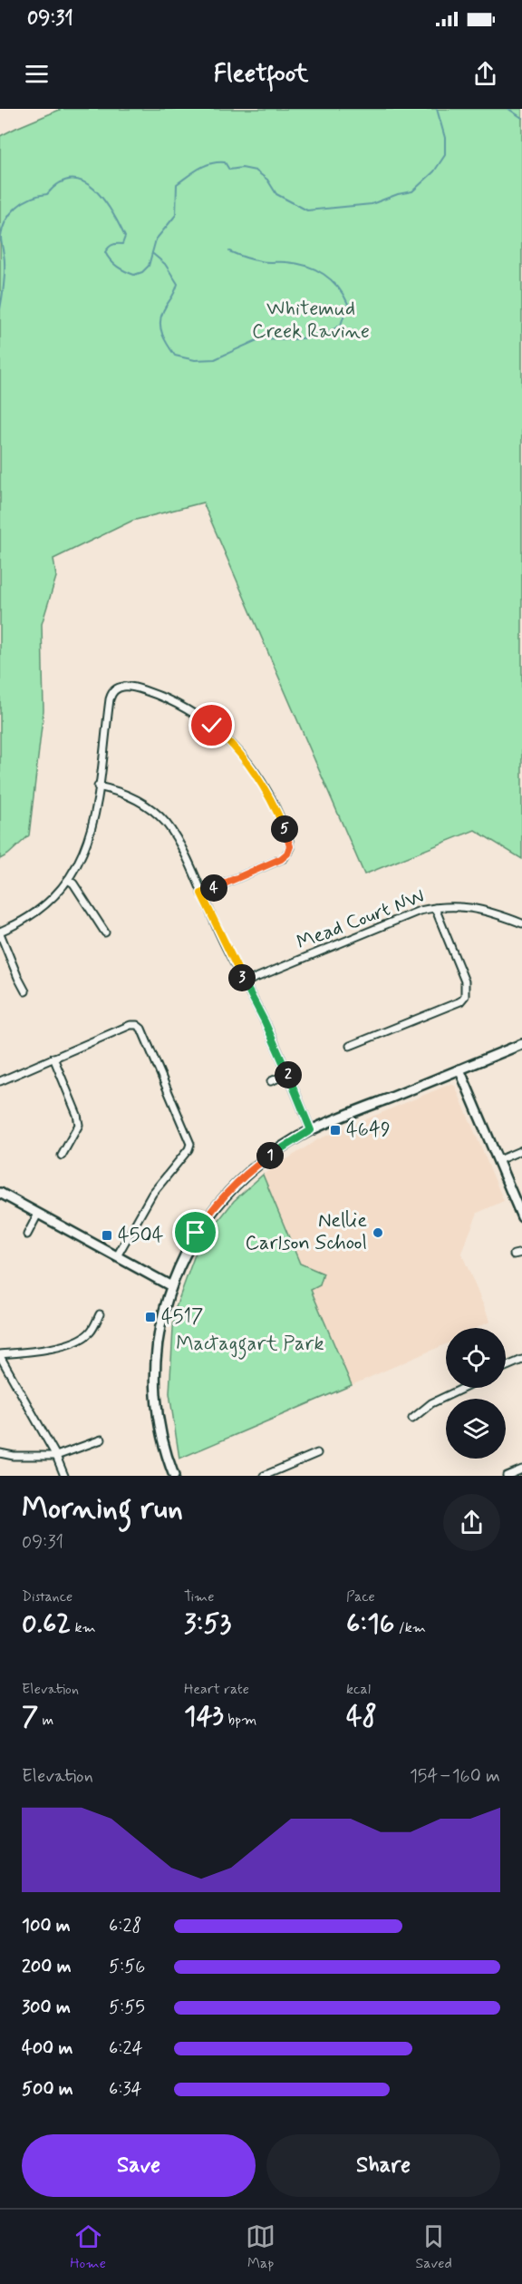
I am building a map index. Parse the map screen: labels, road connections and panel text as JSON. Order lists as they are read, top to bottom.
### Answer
{
  "streets": {
    "street": ["Mead Court NW"]
  },
  "parks": ["Whitemud Creek Ravine", "Mactaggart Park"],
  "places": {
    "transit": ["4649", "4504", "4517"],
    "other": ["Nellie Carlson School"]
  },
  "page": {
    "status": "09:31",
    "header": "Fleetfoot",
    "pins": [
      "5",
      "4",
      "3",
      "2",
      "1"
    ],
    "heading": ["Morning run", "09:31"],
    "stats": [
      ["Distance", "0.62 km"],
      ["Time", "3:53"],
      ["Pace", "6:16 /km"],
      ["Elevation", "7 m"],
      ["Heart rate", "143 bpm"],
      ["kcal", "48"]
    ],
    "chart": ["Elevation", "154–160 m"],
    "list": [
      {
        "name": "100 m",
        "note": "6:28"
      },
      {
        "name": "200 m",
        "note": "5:56"
      },
      {
        "name": "300 m",
        "note": "5:55"
      },
      {
        "name": "400 m",
        "note": "6:24"
      },
      {
        "name": "500 m",
        "note": "6:34"
      }
    ],
    "buttons": ["Save", "Share"],
    "tabs": ["Home", "Map", "Saved"]
  }
}
